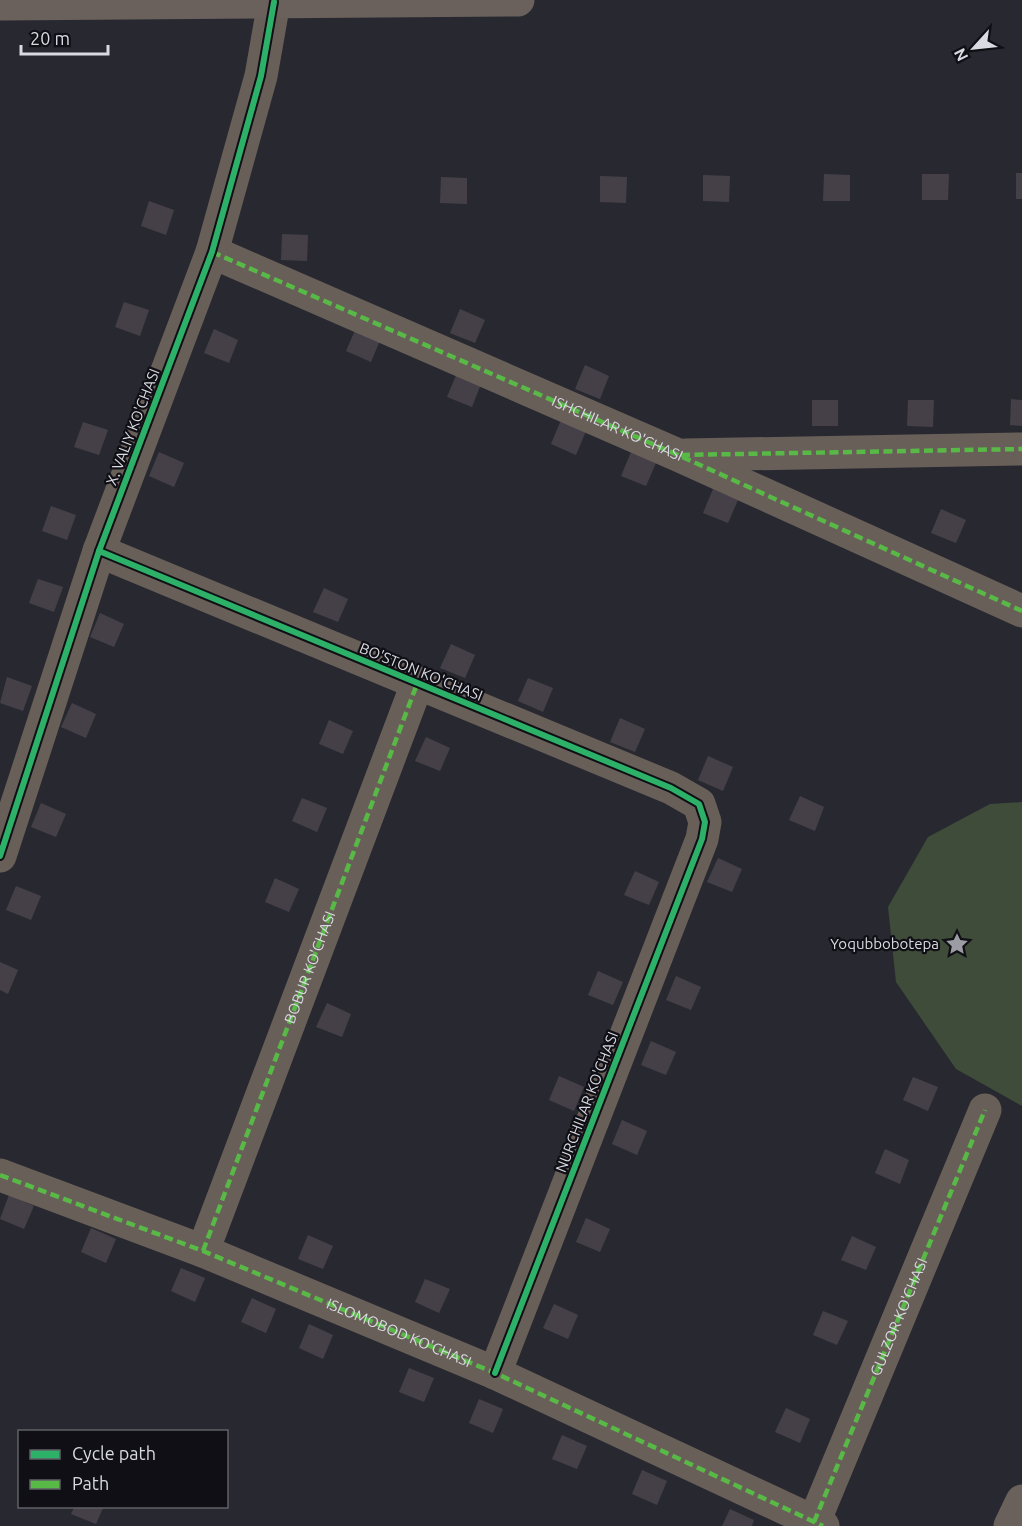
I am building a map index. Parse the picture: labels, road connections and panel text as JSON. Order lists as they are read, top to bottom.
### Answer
{
  "streets": {
    "street": [
      "X. VALIY KO'CHASI",
      "ISHCHILAR KO'CHASI",
      "BO'STON KO'CHASI",
      "BOBUR KO'CHASI",
      "NURCHILAR KO'CHASI",
      "GULZOR KO'CHASI",
      "ISLOMOBOD KO'CHASI"
    ]
  },
  "crossings": [
    ["X. VALIY KO'CHASI", "ISHCHILAR KO'CHASI"],
    ["X. VALIY KO'CHASI", "BO'STON KO'CHASI"],
    ["BO'STON KO'CHASI", "BOBUR KO'CHASI"],
    ["BO'STON KO'CHASI", "NURCHILAR KO'CHASI"],
    ["BOBUR KO'CHASI", "ISLOMOBOD KO'CHASI"],
    ["NURCHILAR KO'CHASI", "ISLOMOBOD KO'CHASI"],
    ["GULZOR KO'CHASI", "ISLOMOBOD KO'CHASI"]
  ],
  "places": {
    "place": ["Yoqubbobotepa"]
  },
  "legend": ["Cycle path", "Path"],
  "scale_bar": "20 m",
  "north": "bottom left"
}
